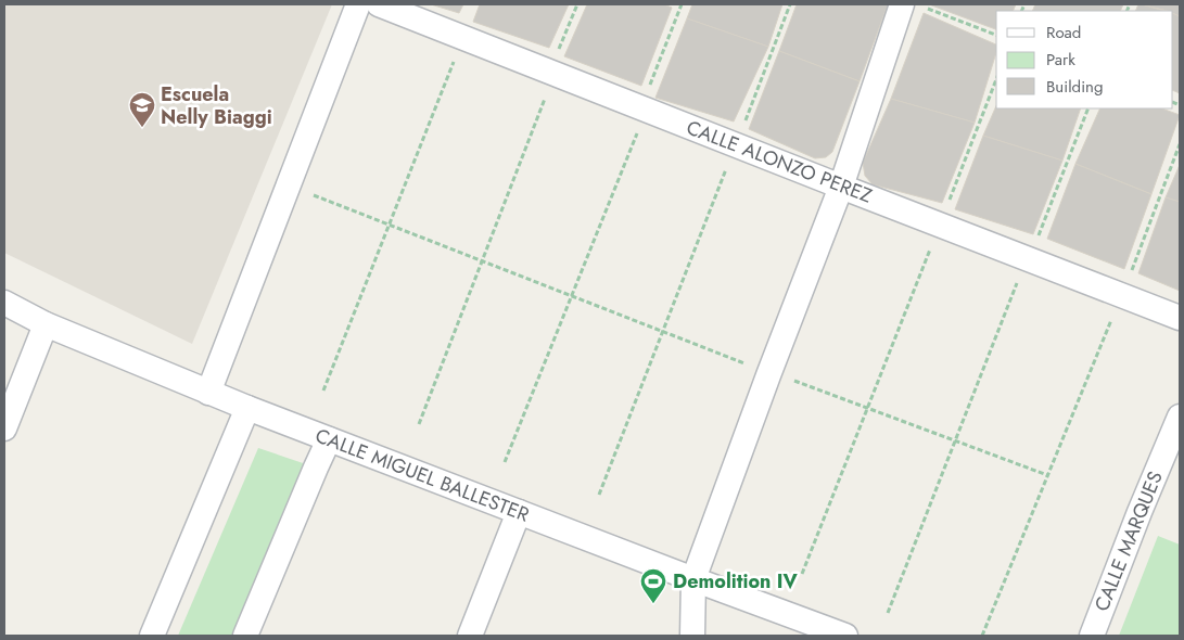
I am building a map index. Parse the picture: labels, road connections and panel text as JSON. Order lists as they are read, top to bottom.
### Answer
{
  "streets": {
    "street": ["CALLE ALONZO PEREZ", "CALLE MIGUEL BALLESTER", "CALLE MARQUES"]
  },
  "places": {
    "school or university": ["Escuela Nelly Biaggi"],
    "sports": ["Demolition IV"]
  },
  "legend": ["Road", "Park", "Building"]
}
